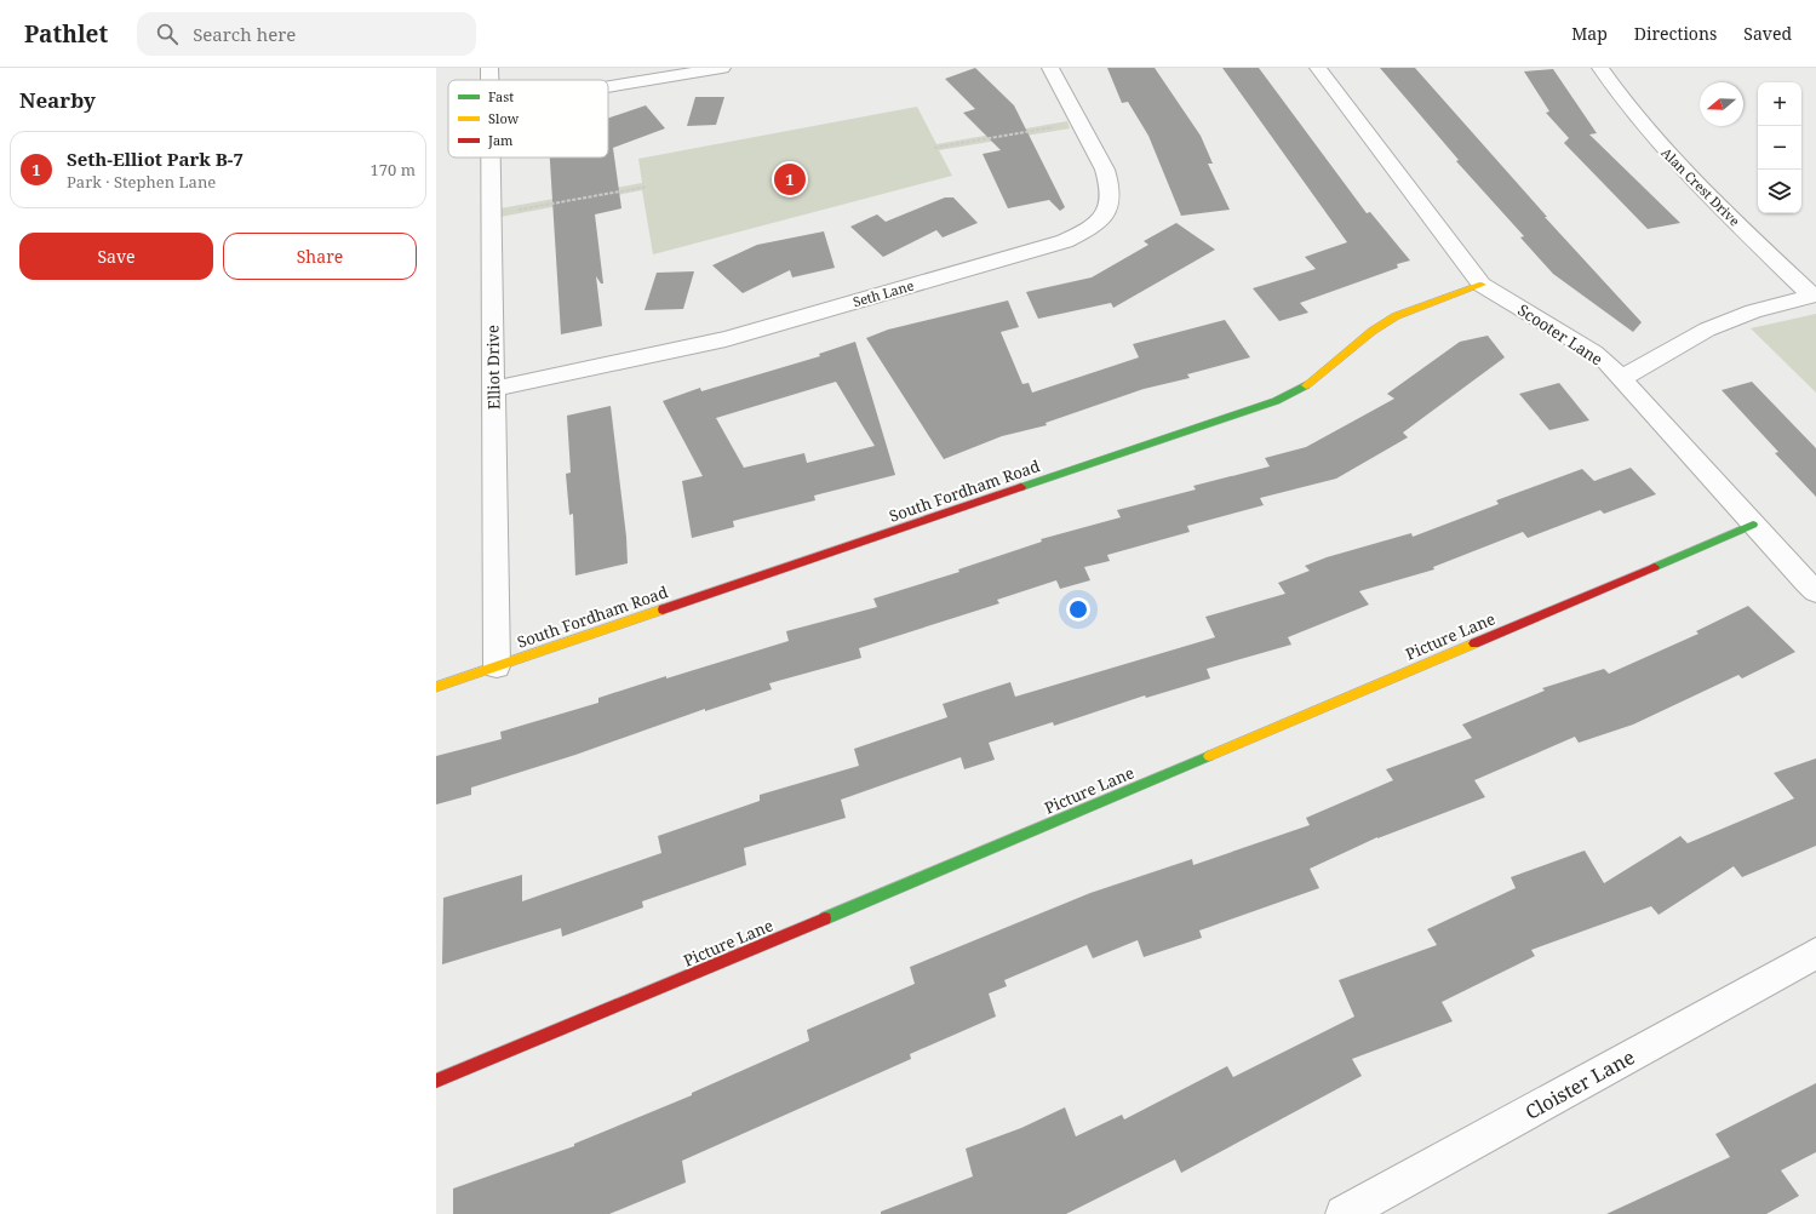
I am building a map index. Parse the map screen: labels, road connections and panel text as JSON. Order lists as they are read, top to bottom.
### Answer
{
  "streets": {
    "street": [
      "Alan Crest Drive",
      "Seth Lane",
      "Scooter Lane",
      "Elliot Drive",
      "South Fordham Road",
      "Picture Lane",
      "Cloister Lane"
    ]
  },
  "crossings": [
    ["Seth Lane", "Elliot Drive"],
    ["Scooter Lane", "South Fordham Road"],
    ["Scooter Lane", "Picture Lane"],
    ["Elliot Drive", "South Fordham Road"]
  ],
  "legend": ["Fast", "Slow", "Jam"],
  "north": "left",
  "page": {
    "header": "Pathlet",
    "search": "Search here",
    "nav": ["Map", "Directions", "Saved"],
    "heading": "Nearby",
    "map_buttons": ["+", "−"],
    "list": [
      {
        "mark": "1",
        "name": "Seth-Elliot Park B-7",
        "note": "Park · Stephen Lane",
        "value": "170 m"
      }
    ],
    "pins": "1",
    "buttons": ["Save", "Share"]
  }
}
